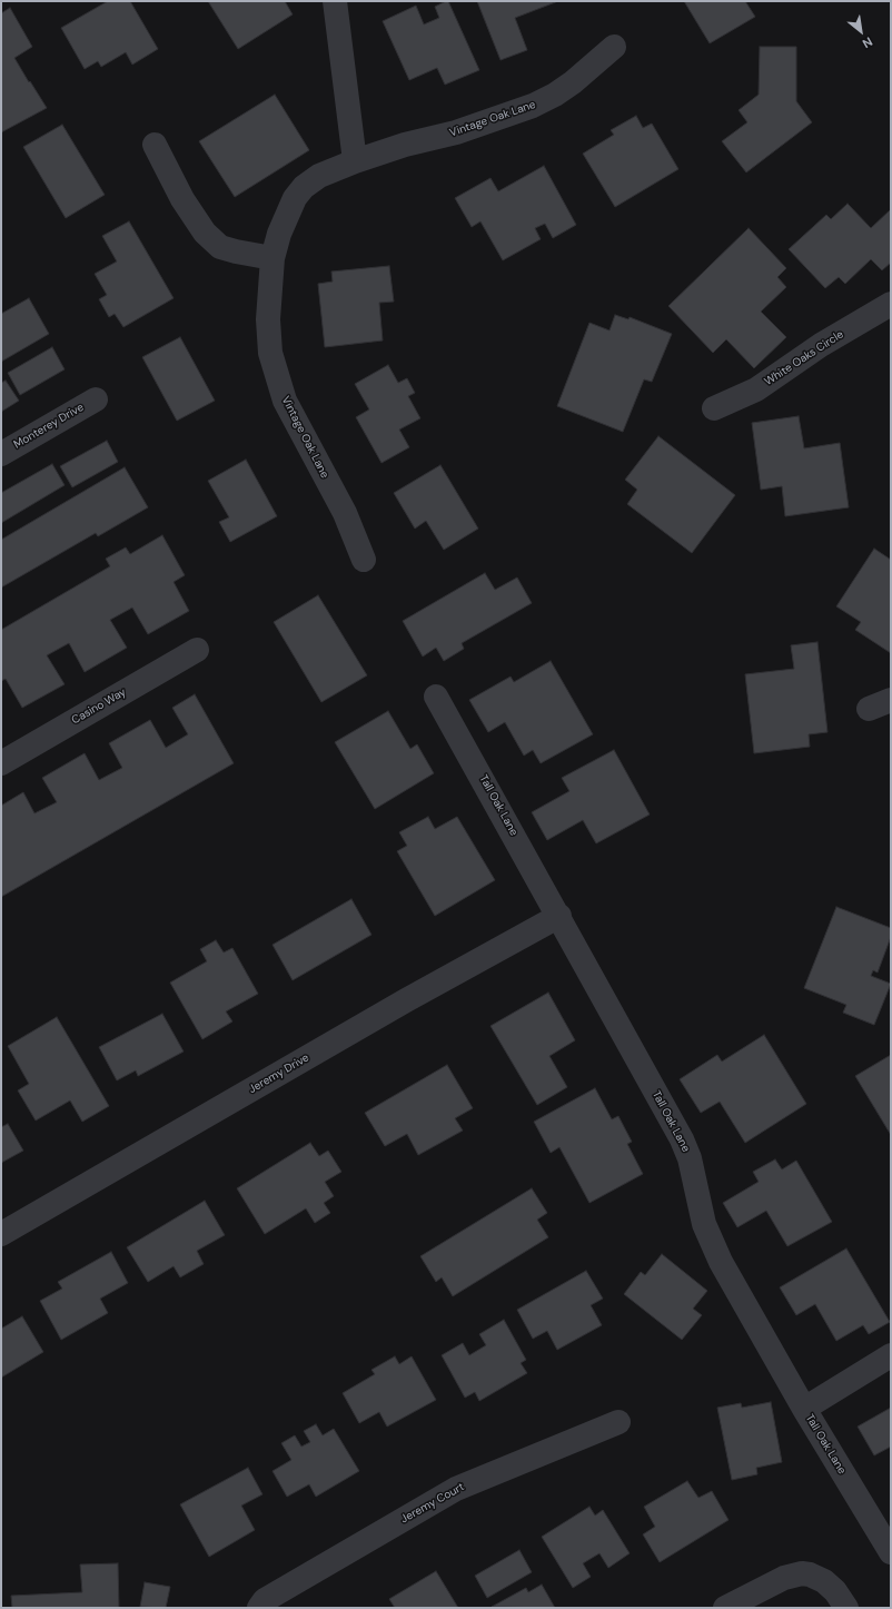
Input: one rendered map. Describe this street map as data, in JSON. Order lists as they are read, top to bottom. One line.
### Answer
{"streets":{"street":["Vintage Oak Lane","White Oaks Circle","Monterey Drive","Casino Way","Tall Oak Lane","Jeremy Drive","Jeremy Court"]},"crossings":[["Tall Oak Lane","Jeremy Drive"]],"north":"bottom right"}
